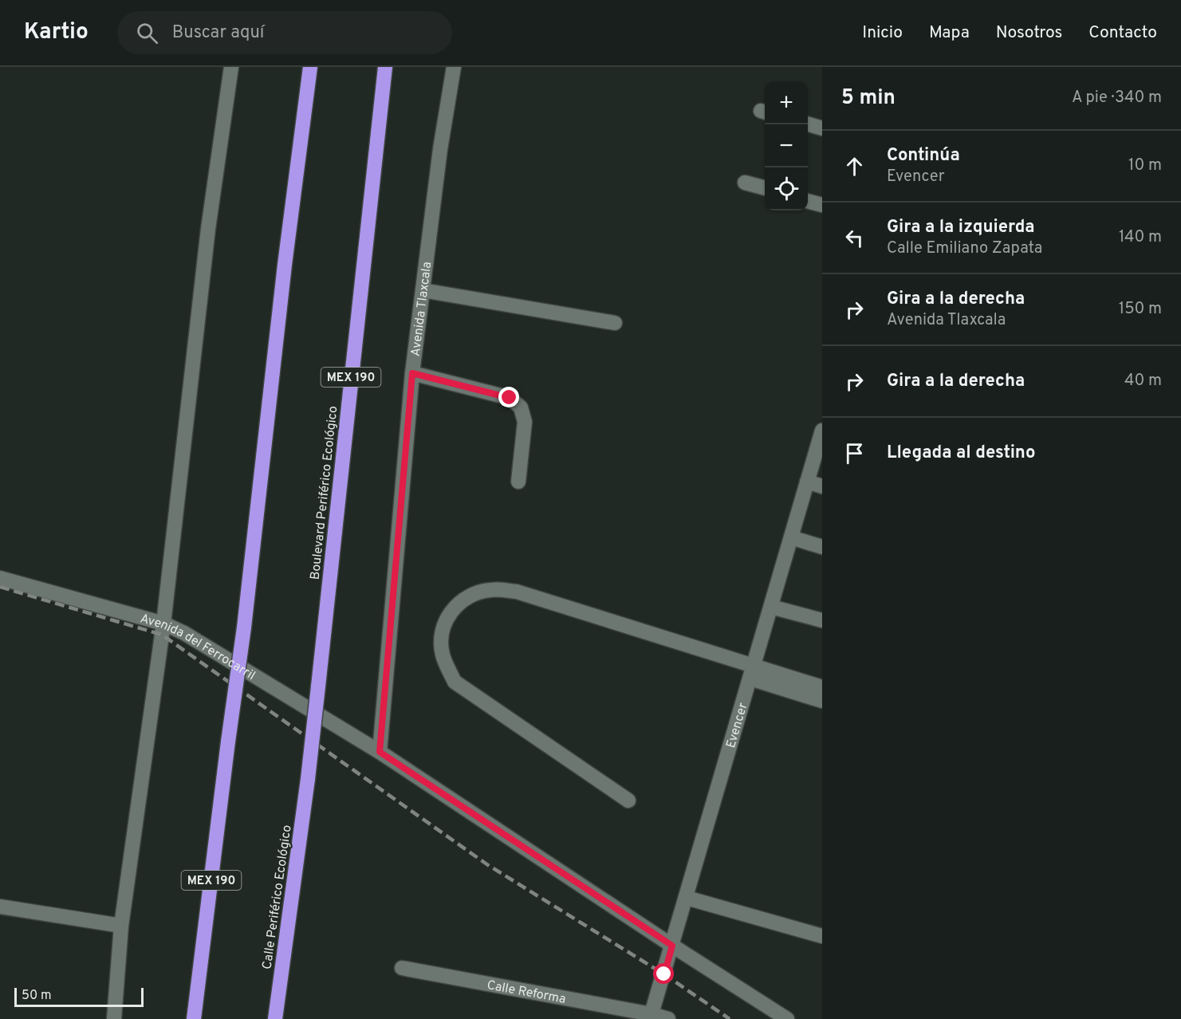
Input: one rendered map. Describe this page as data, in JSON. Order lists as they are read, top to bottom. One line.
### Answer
{"streets":{"highway":["MEX 190","Boulevard Periférico Ecológico","Calle Periférico Ecológico"],"street":["Avenida Tlaxcala","Avenida del Ferrocarril","Evencer","Calle Reforma"]},"crossings":[["Avenida Tlaxcala","Avenida del Ferrocarril"],["Boulevard Periférico Ecológico","Calle Periférico Ecológico"],["Avenida del Ferrocarril","Evencer"],["Evencer","Calle Reforma"]],"scale_bar":"50 m","page":{"header":"Kartio","search":"Buscar aquí","nav":["Inicio","Mapa","Nosotros","Contacto"],"heading":["5 min","A pie · 340 m"],"map_buttons":["+","−"],"list":[["Continúa","Evencer","10 m"],["Gira a la izquierda","Calle Emiliano Zapata","140 m"],["Gira a la derecha","Avenida Tlaxcala","150 m"],["Gira a la derecha","40 m"],"Llegada al destino"],"scale":"50 m"}}
